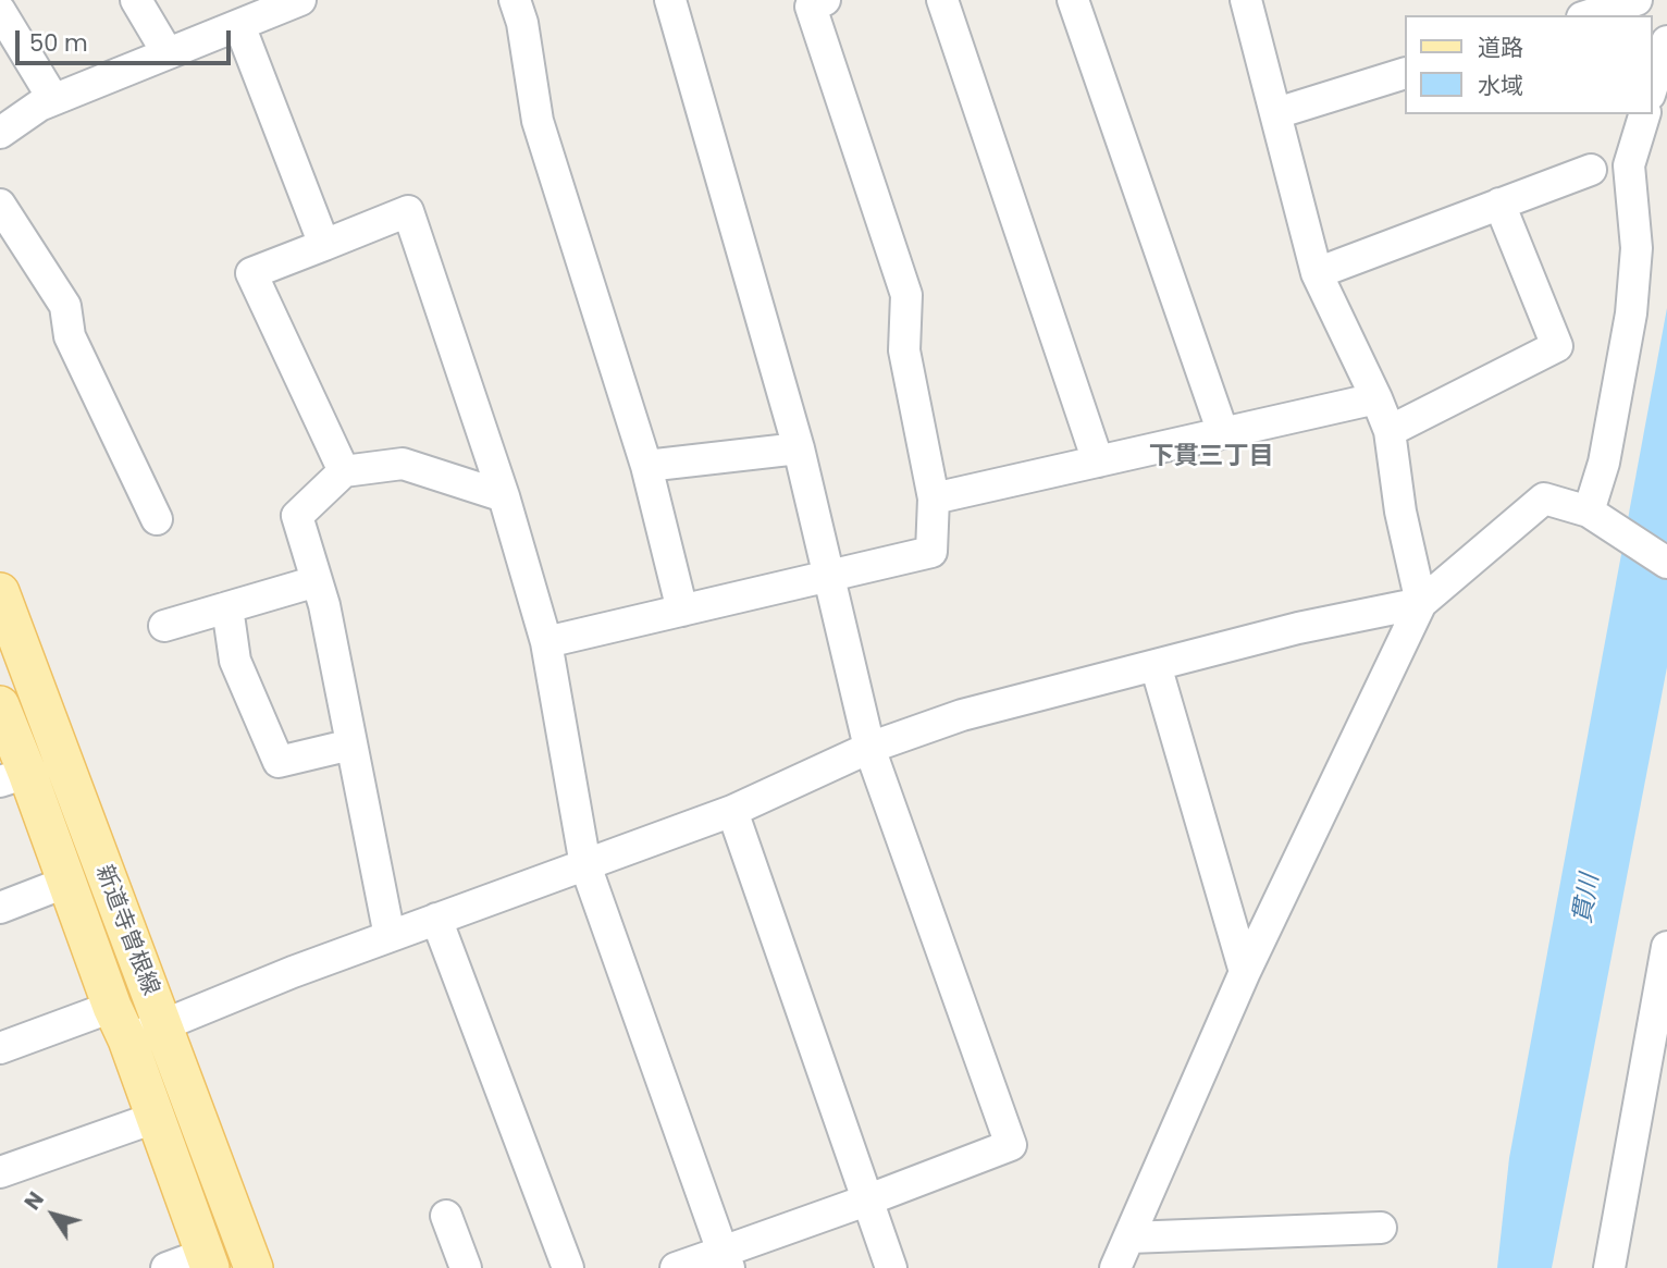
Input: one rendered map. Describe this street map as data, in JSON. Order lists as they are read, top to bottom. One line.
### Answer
{"streets":{"main road":["新道寺曽根線"]},"districts":["下貫三丁目"],"water":["貫川"],"legend":["道路","水域"],"scale_bar":"50 m","north":"top left"}
